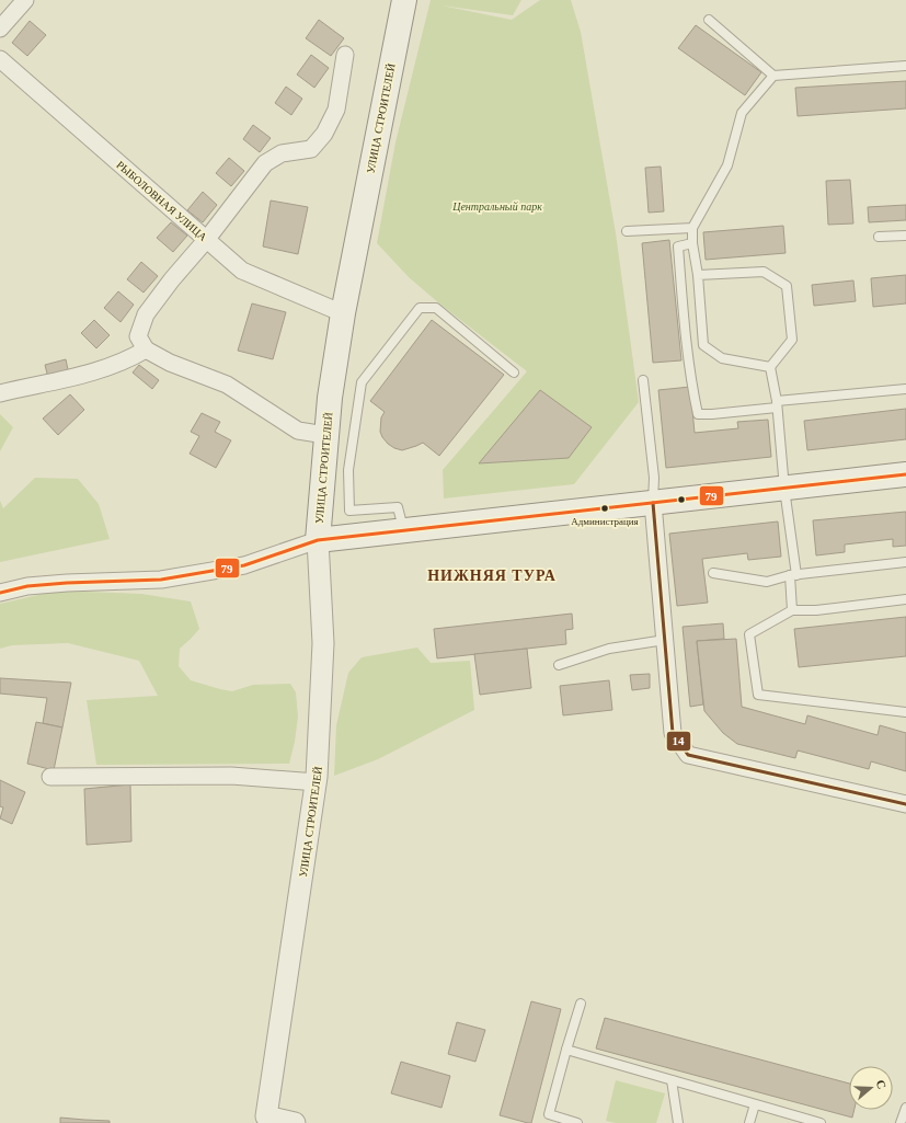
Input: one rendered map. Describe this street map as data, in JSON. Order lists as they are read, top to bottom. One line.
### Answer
{"streets":{"main road":["УЛИЦА СТРОИТЕЛЕЙ"],"street":["РЫБОЛОВНАЯ УЛИЦА"]},"crossings":[["УЛИЦА СТРОИТЕЛЕЙ","РЫБОЛОВНАЯ УЛИЦА"]],"districts":["НИЖНЯЯ ТУРА"],"parks":["Центральный парк"],"places":["Администрация"],"lines":["transit line 79","transit line 14"],"north":"right"}
